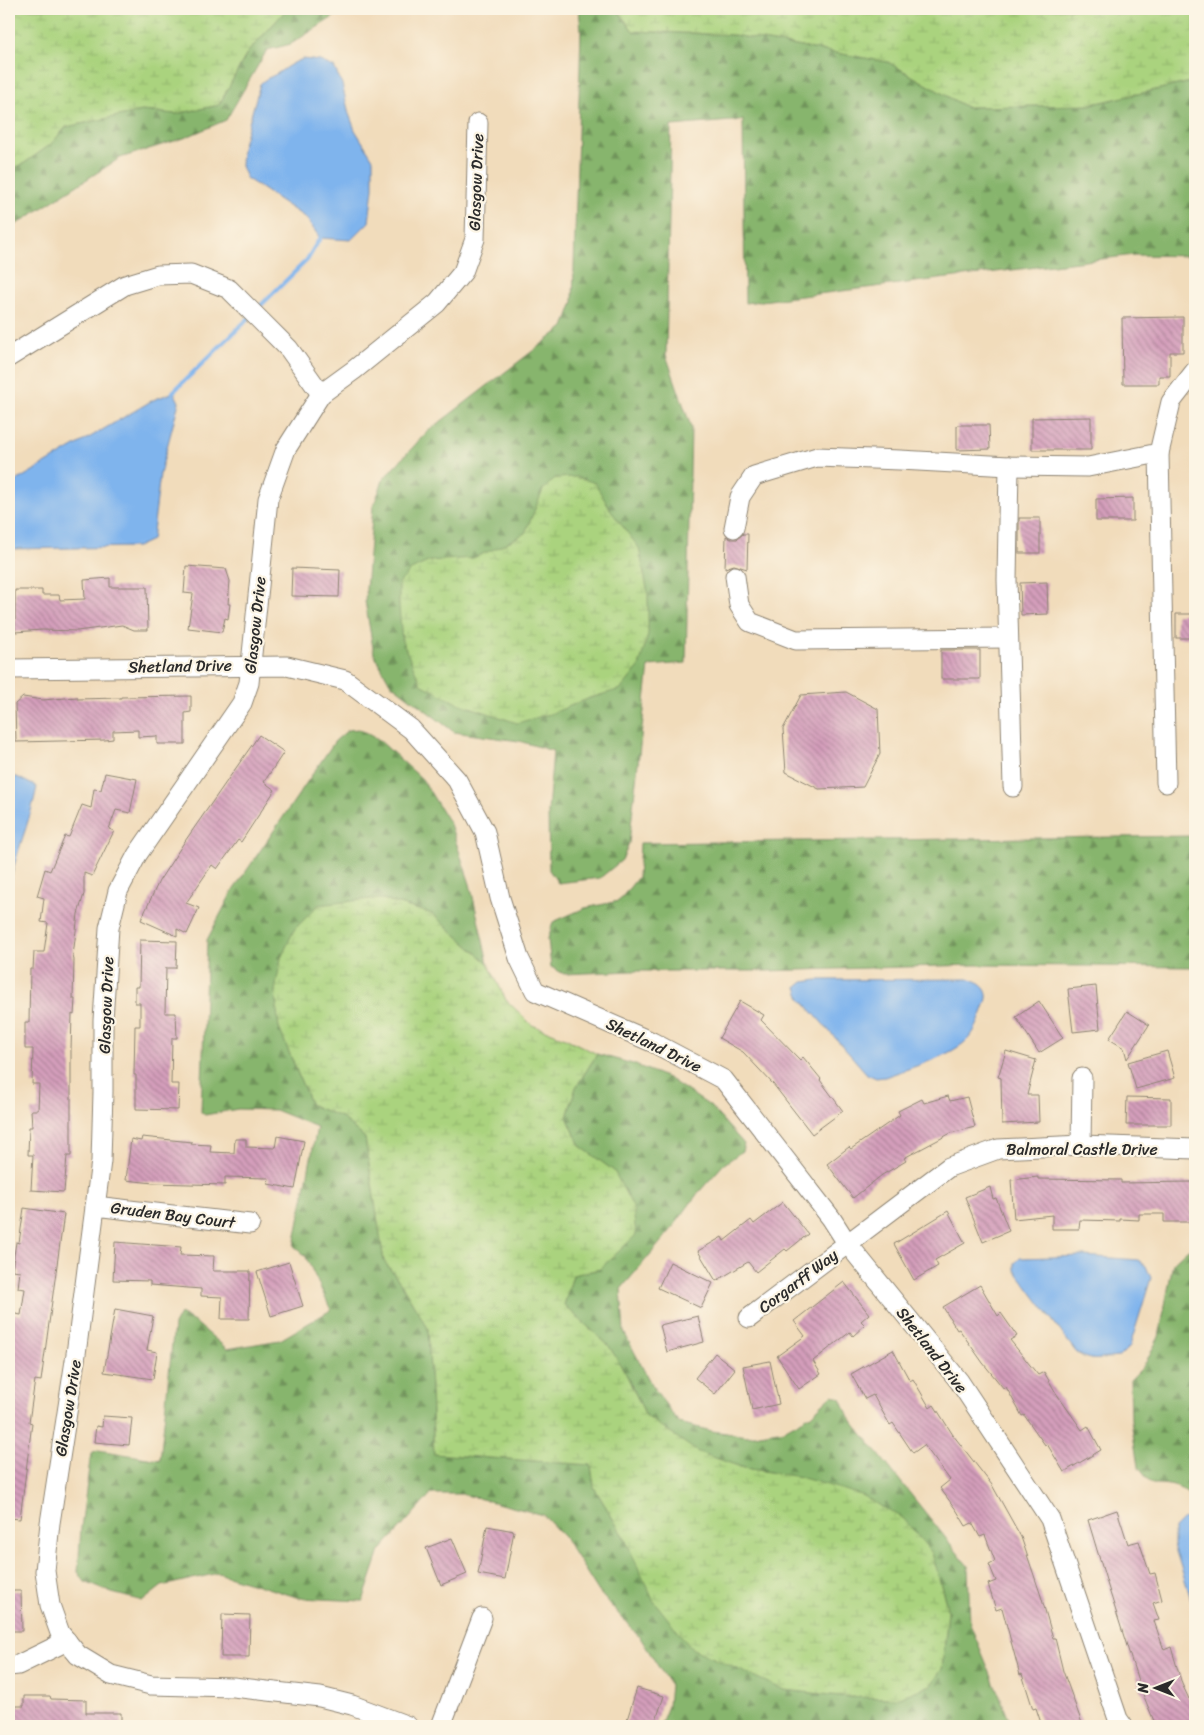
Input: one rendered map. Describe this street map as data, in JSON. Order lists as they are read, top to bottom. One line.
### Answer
{"streets":{"street":["Glasgow Drive","Shetland Drive","Balmoral Castle Drive","Gruden Bay Court","Corgarff Way"]},"crossings":[["Glasgow Drive","Shetland Drive"],["Glasgow Drive","Gruden Bay Court"],["Shetland Drive","Balmoral Castle Drive"],["Shetland Drive","Corgarff Way"],["Balmoral Castle Drive","Corgarff Way"]],"north":"left"}
